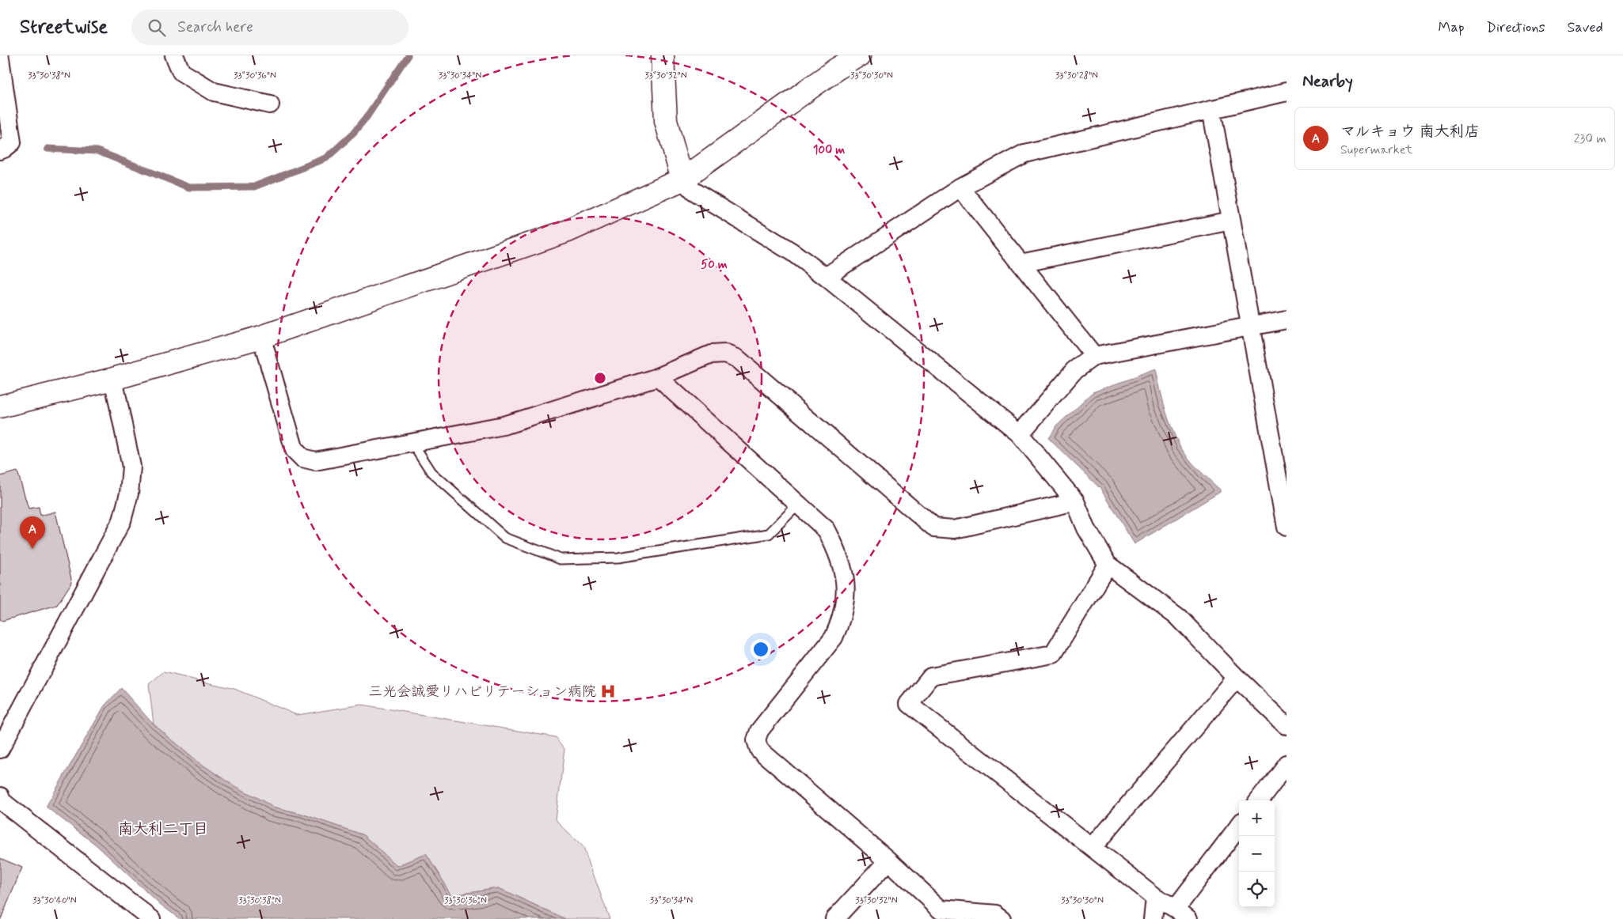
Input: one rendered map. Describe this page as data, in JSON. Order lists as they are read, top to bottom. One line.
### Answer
{"districts":["南大利二丁目"],"places":{"hospital":["三光会誠愛リハビリテーション病院"]},"page":{"header":"Streetwise","search":"Search here","nav":["Map","Directions","Saved"],"heading":"Nearby","list":[{"mark":"A","name":"マルキョウ 南大利店","note":"Supermarket","value":"230 m"}],"pins":"A","map_buttons":["+","−"]},"coordinates":["33°30'38\"N","33°30'36\"N","33°30'34\"N","33°30'32\"N","33°30'30\"N","33°30'28\"N","33°30'40\"N"],"rings":["100 m","50 m"]}
